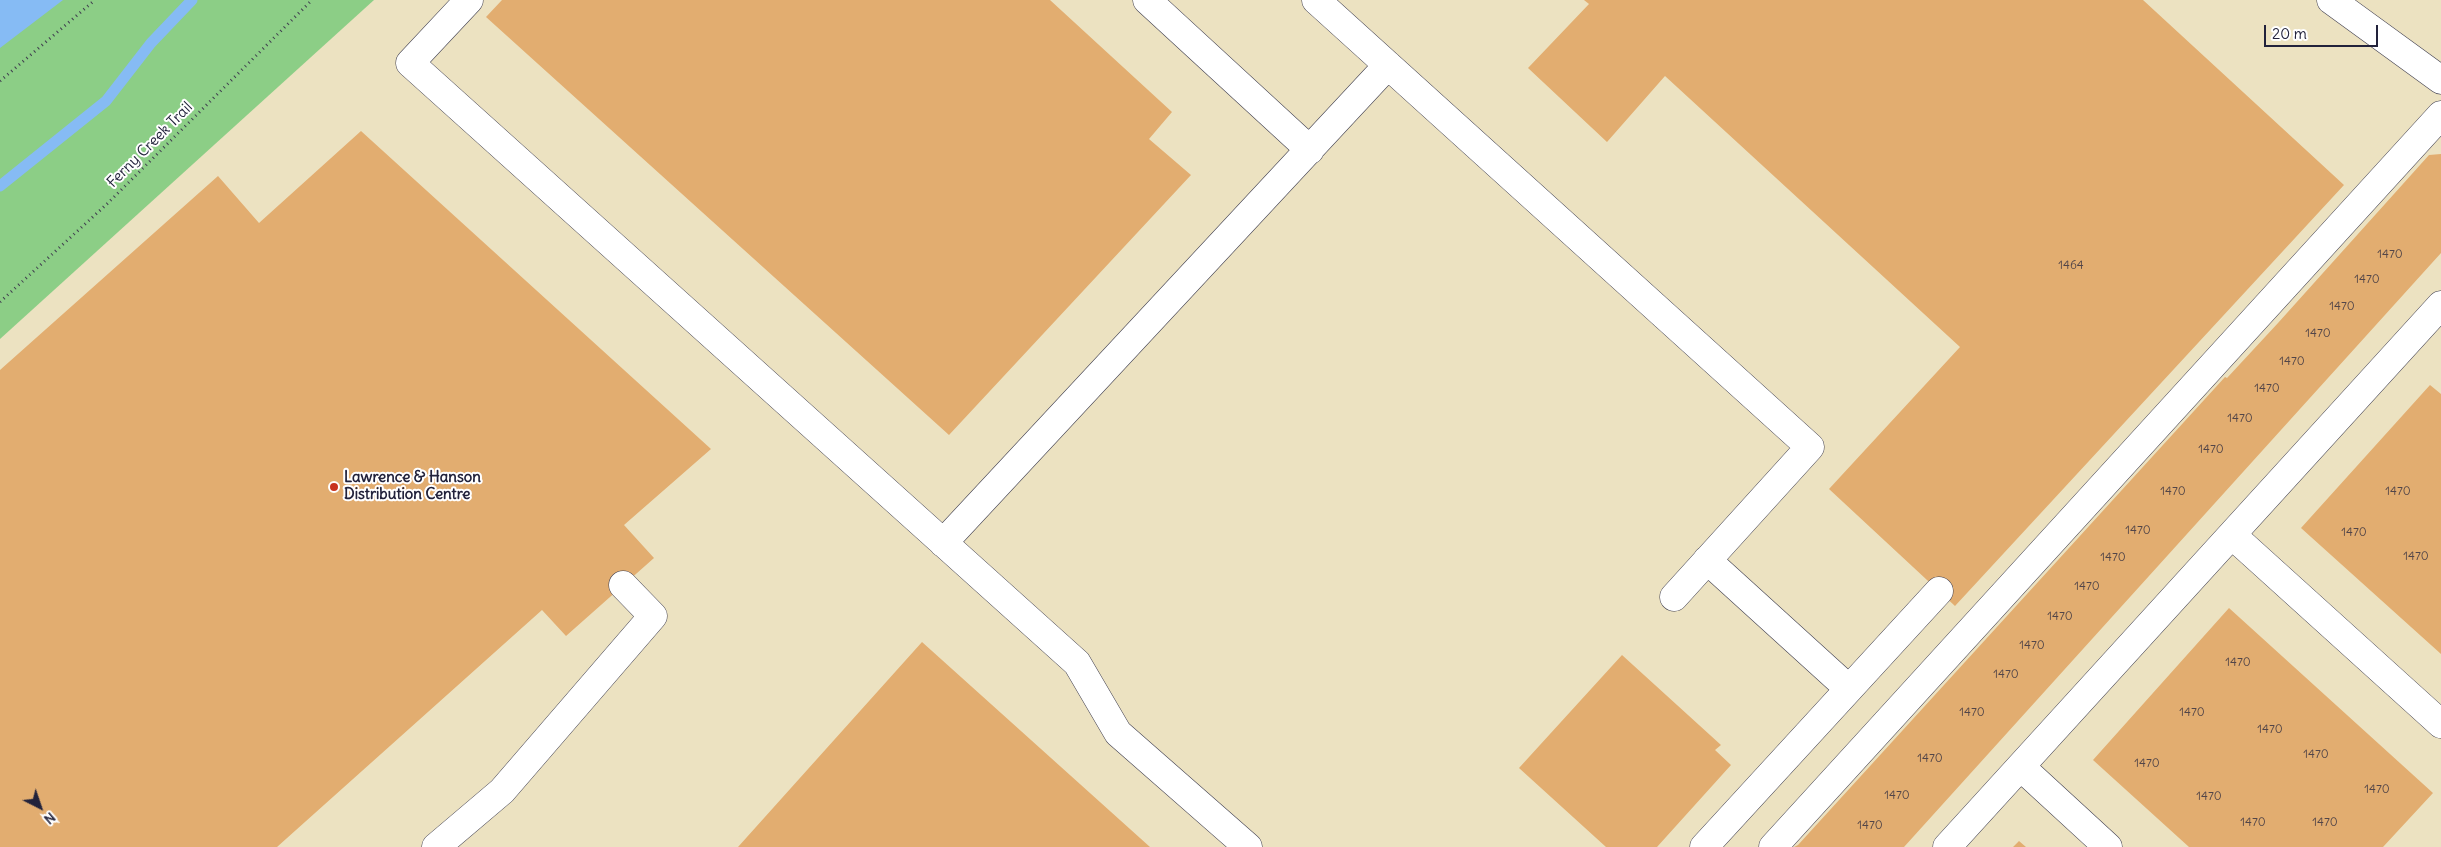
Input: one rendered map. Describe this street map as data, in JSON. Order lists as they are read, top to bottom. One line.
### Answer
{"streets":{"path":["Ferny Creek Trail"]},"places":["Lawrence & Hanson Distribution Centre"],"house_numbers":["1470","1464","1470","1470","1470","1470","1470","1470","1470","1470","1470","1470","1470","1470","1470","1470","1470","1470","1470","1470","1470","1470","1470","1470","1470","1470","1470","1470","1470","1470","1470","1470"],"scale_bar":"20 m","north":"bottom right"}
